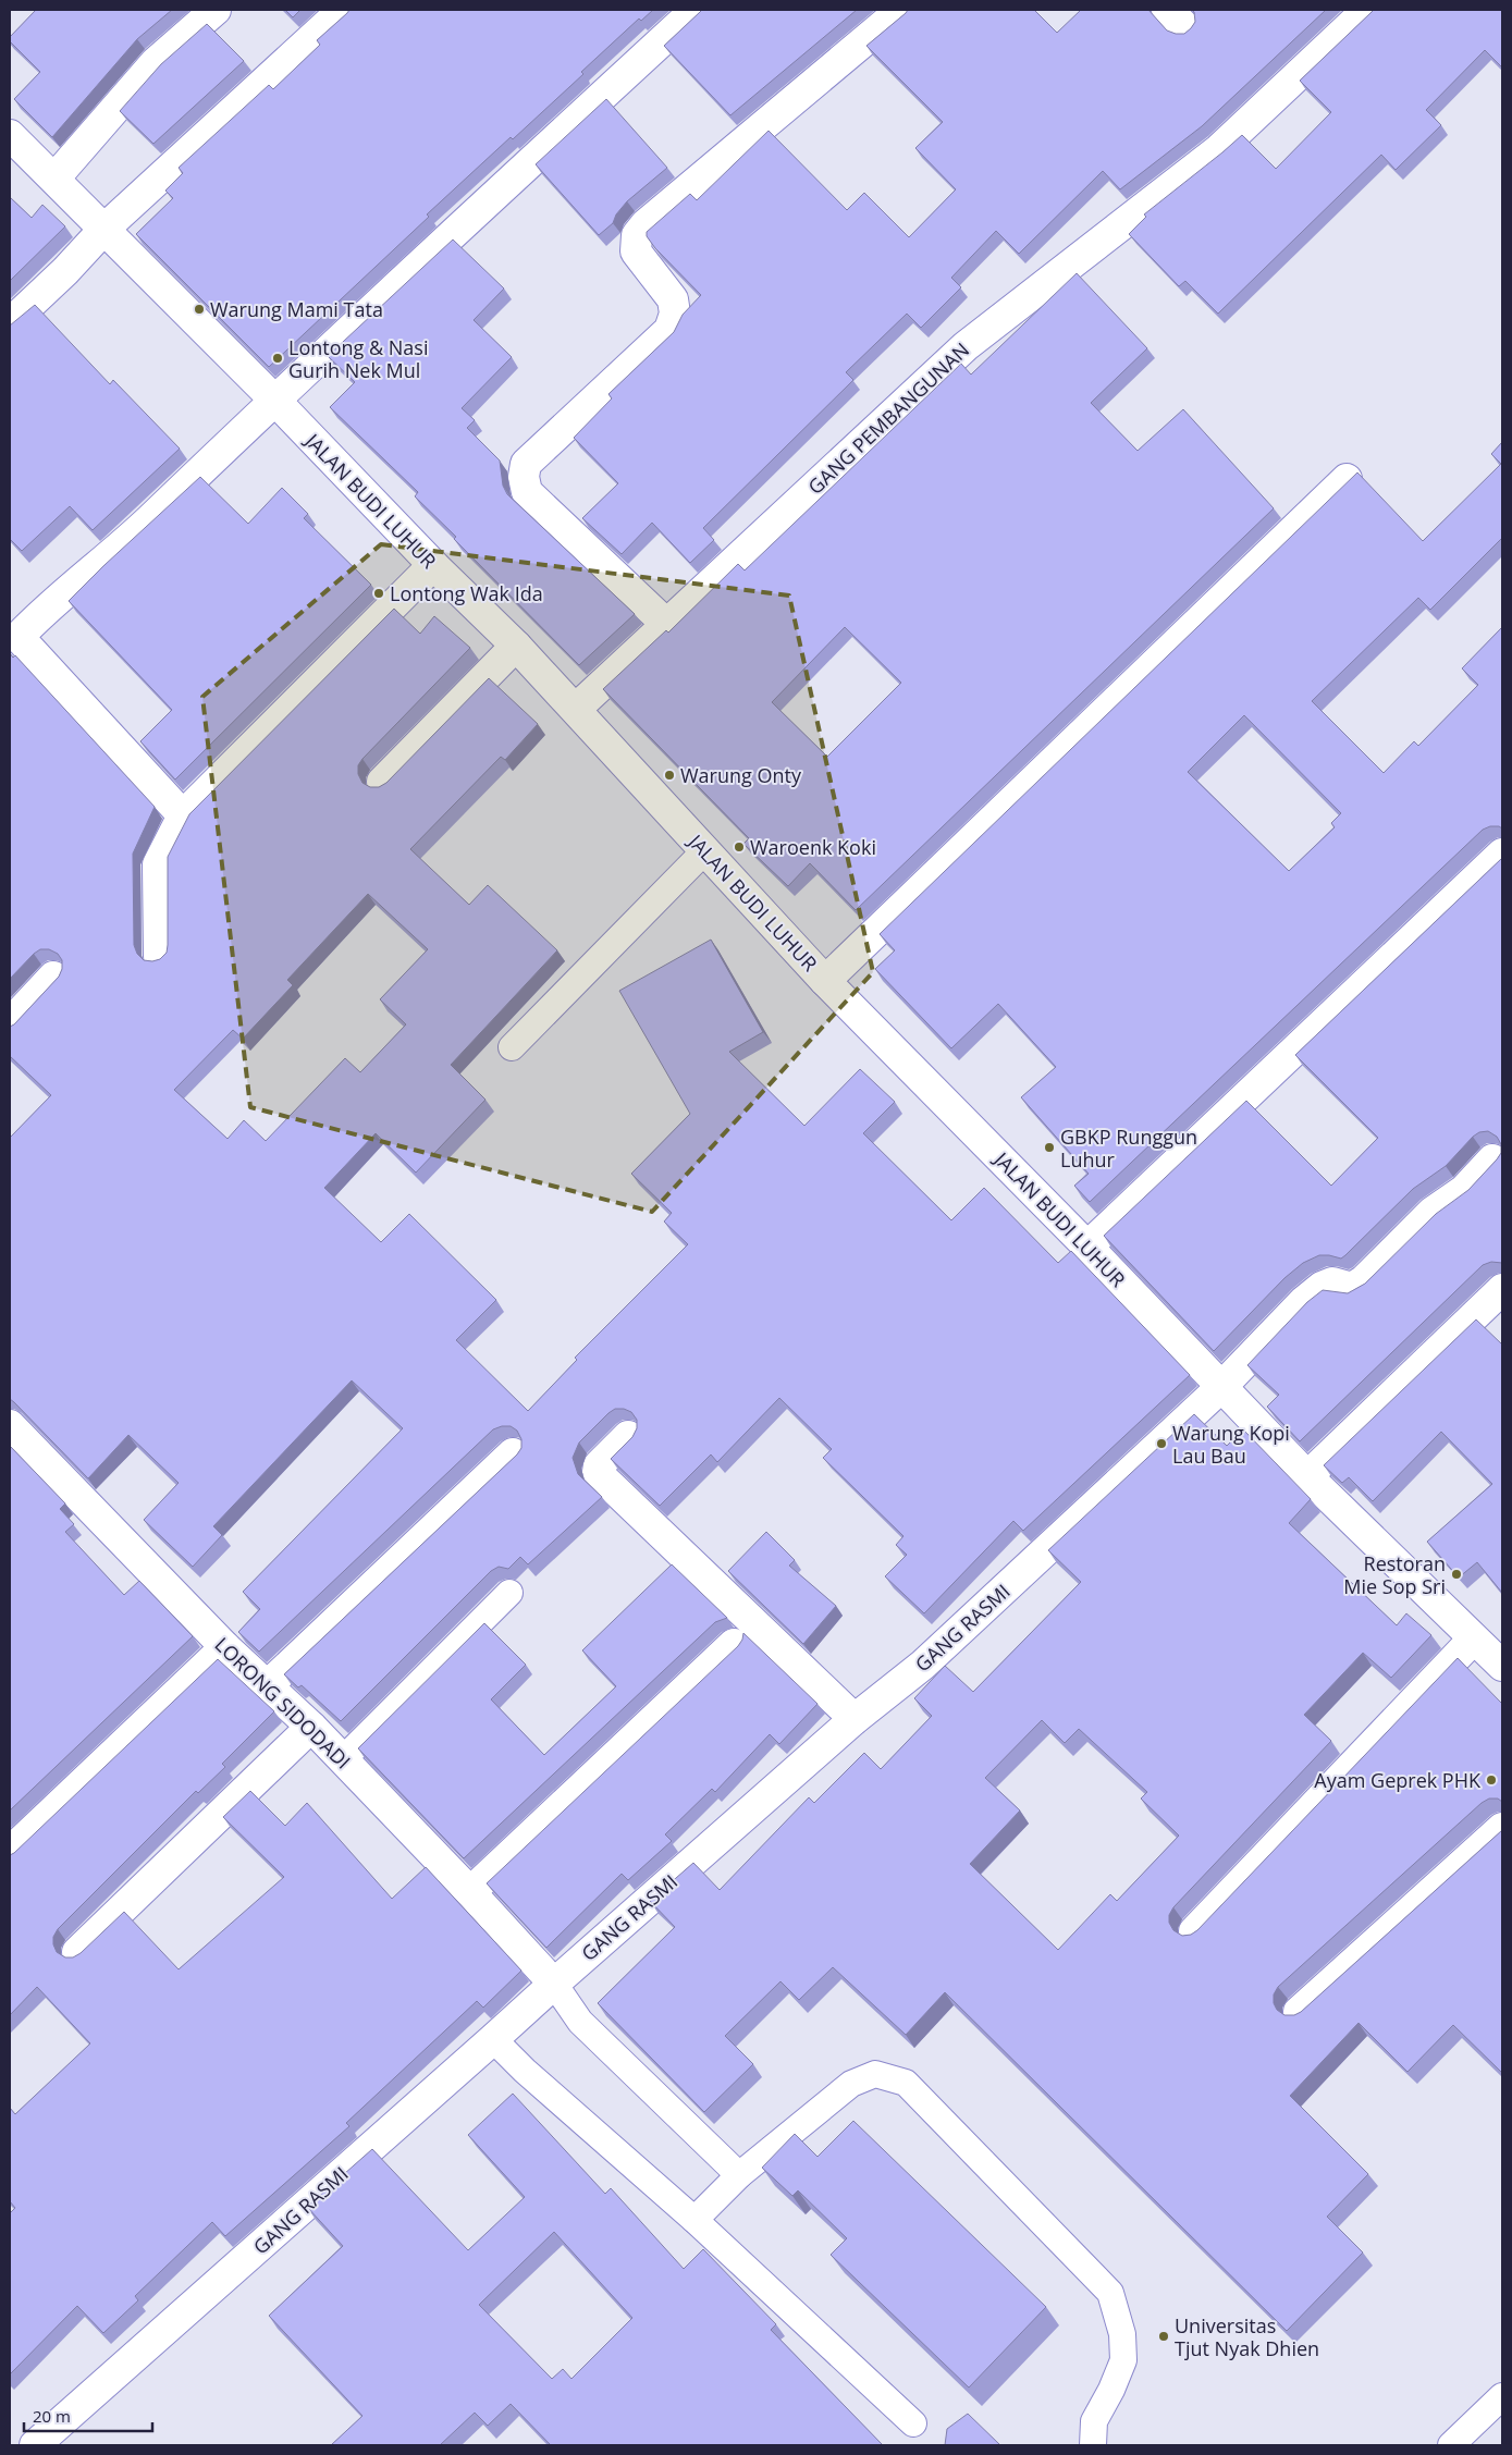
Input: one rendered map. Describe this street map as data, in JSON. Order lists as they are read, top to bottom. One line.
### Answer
{"streets":{"street":["GANG PEMBANGUNAN","JALAN BUDI LUHUR","GANG RASMI","LORONG SIDODADI"]},"crossings":[["GANG PEMBANGUNAN","JALAN BUDI LUHUR"],["JALAN BUDI LUHUR","GANG RASMI"],["GANG RASMI","LORONG SIDODADI"]],"places":["Warung Mami Tata","Lontong & Nasi Gurih Nek Mul","Lontong Wak Ida","Warung Onty","Waroenk Koki","GBKP Runggun Luhur","Warung Kopi Lau Bau","Restoran Mie Sop Sri","Ayam Geprek PHK","Universitas Tjut Nyak Dhien"],"scale_bar":"20 m"}
